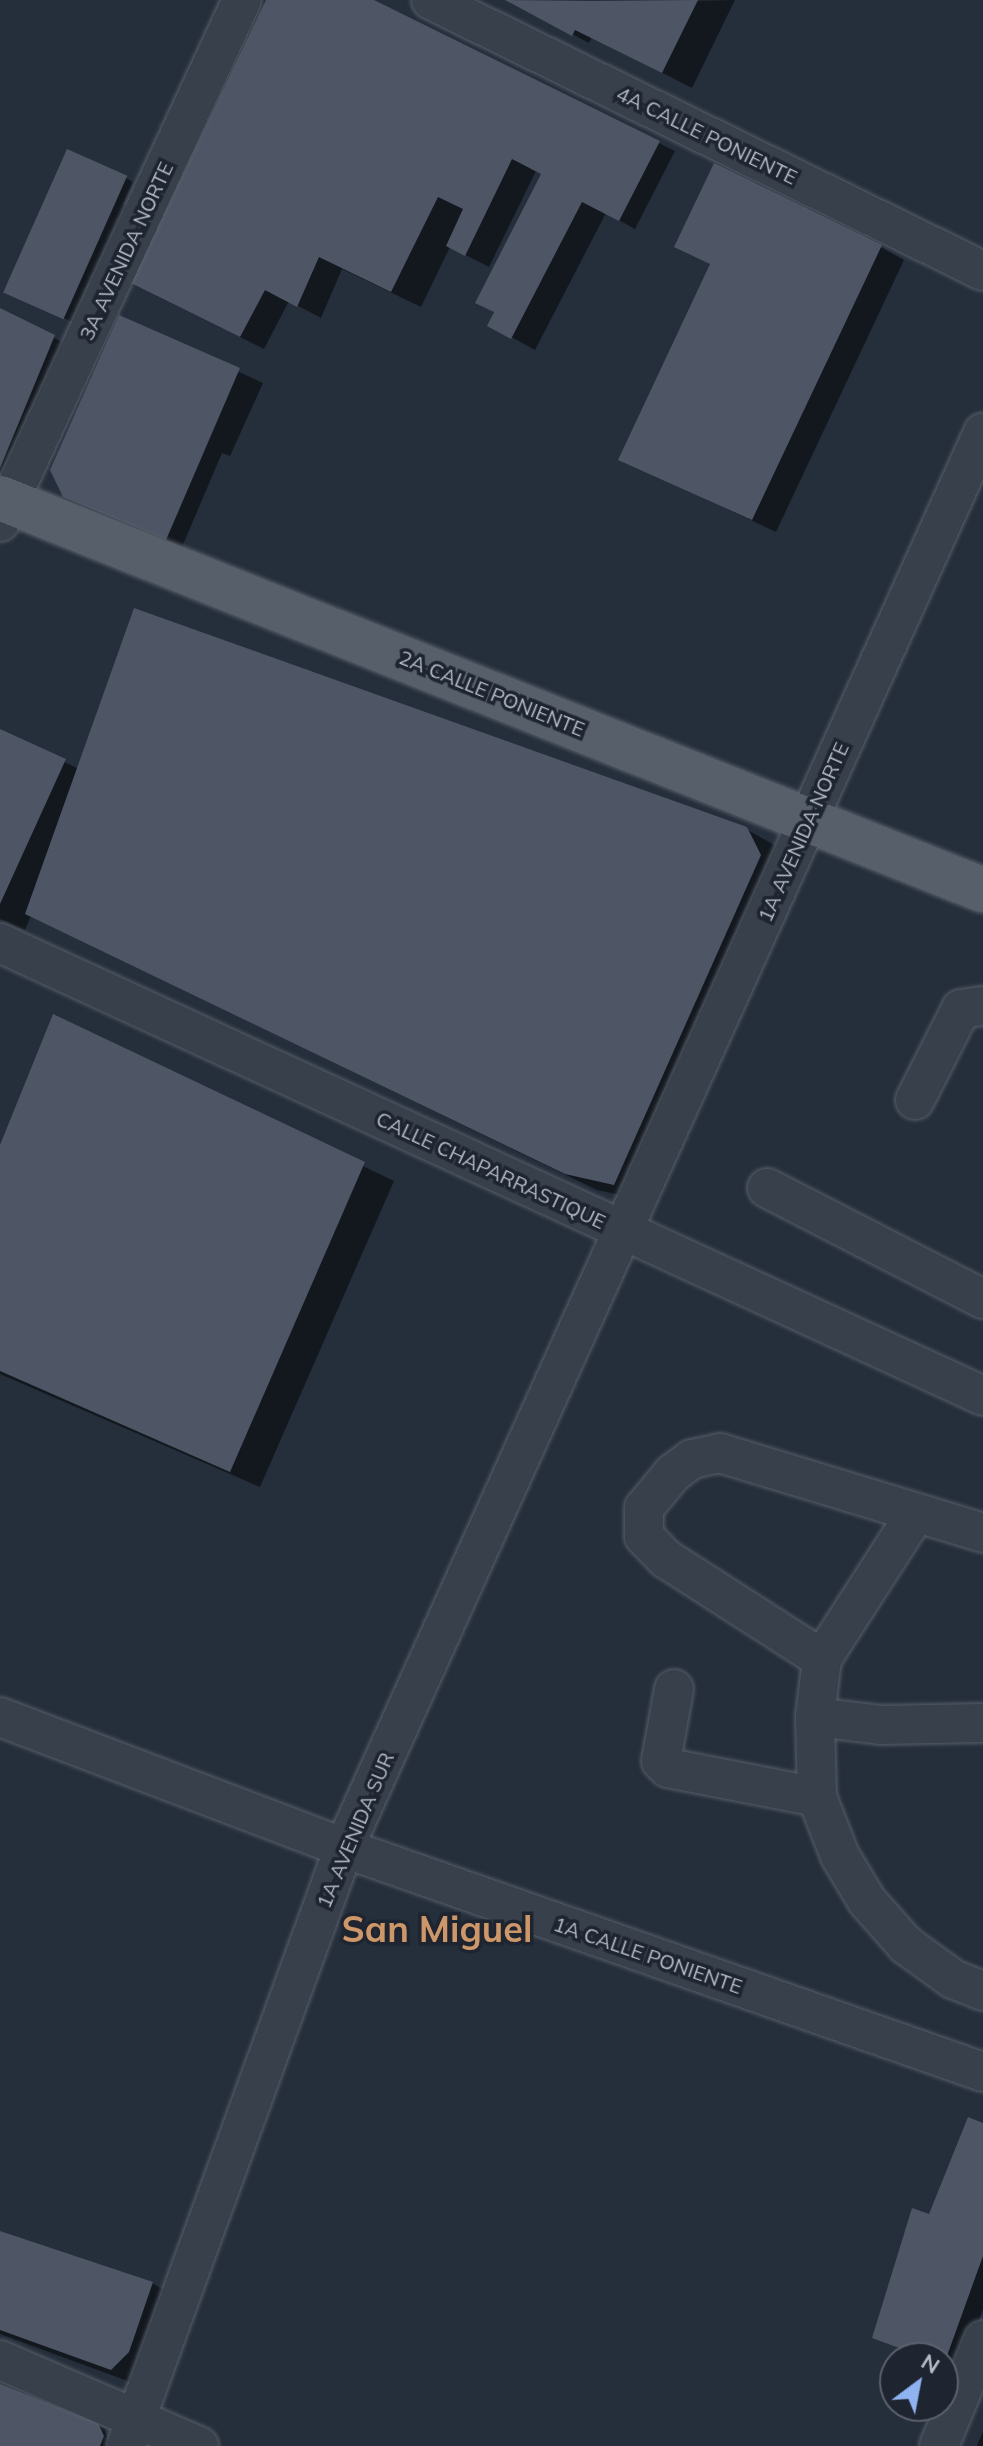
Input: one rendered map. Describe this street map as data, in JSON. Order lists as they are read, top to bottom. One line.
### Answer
{"streets":{"main road":["2A CALLE PONIENTE"],"street":["4A CALLE PONIENTE","3A AVENIDA NORTE","1A AVENIDA NORTE","CALLE CHAPARRASTIQUE","1A AVENIDA SUR","1A CALLE PONIENTE"]},"crossings":[["3A AVENIDA NORTE","2A CALLE PONIENTE"],["2A CALLE PONIENTE","1A AVENIDA NORTE"],["1A AVENIDA NORTE","CALLE CHAPARRASTIQUE"],["1A AVENIDA NORTE","1A AVENIDA SUR"],["CALLE CHAPARRASTIQUE","1A AVENIDA SUR"],["1A AVENIDA SUR","1A CALLE PONIENTE"]],"districts":["San Miguel"],"north":"top right"}
